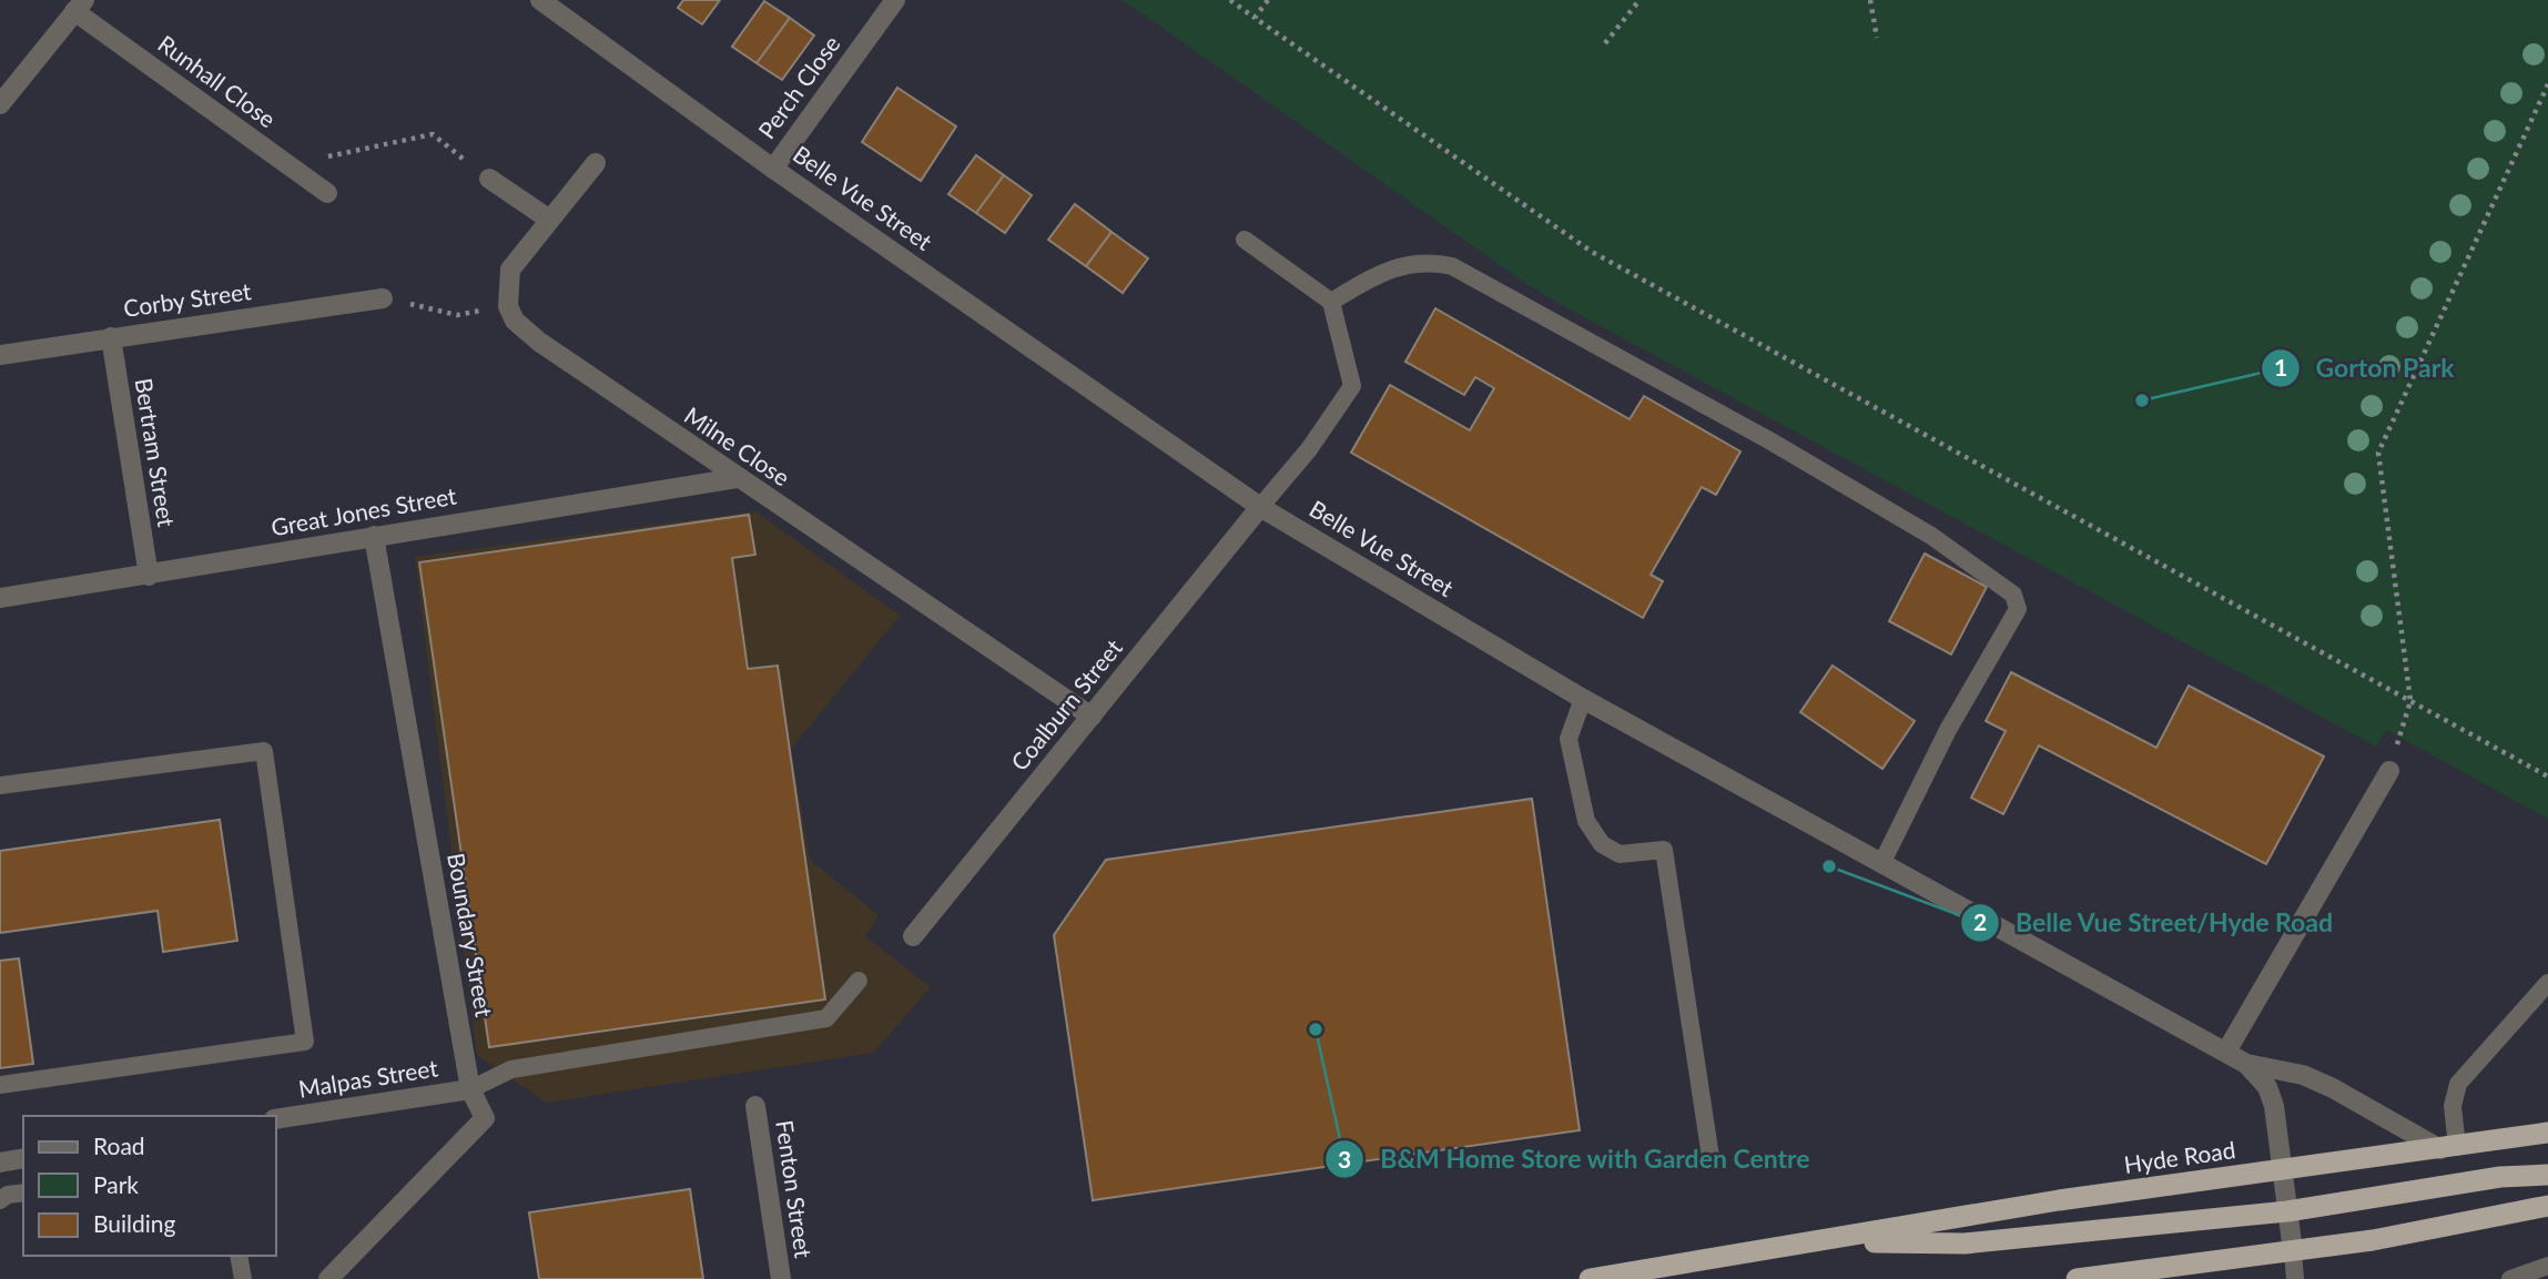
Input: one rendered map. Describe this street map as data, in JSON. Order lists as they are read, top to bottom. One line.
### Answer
{"streets":{"highway":["Hyde Road"],"street":["Runhall Close","Perch Close","Belle Vue Street","Corby Street","Milne Close","Bertram Street","Great Jones Street","Coalburn Street","Boundary Street","Malpas Street","Fenton Street"]},"crossings":[["Perch Close","Belle Vue Street"],["Belle Vue Street","Coalburn Street"],["Belle Vue Street","Hyde Road"],["Corby Street","Bertram Street"],["Milne Close","Great Jones Street"],["Milne Close","Coalburn Street"],["Bertram Street","Great Jones Street"],["Great Jones Street","Boundary Street"],["Boundary Street","Malpas Street"]],"places":["Gorton Park","Belle Vue Street/Hyde Road","B&M Home Store with Garden Centre"],"legend":["Road","Park","Building"]}
